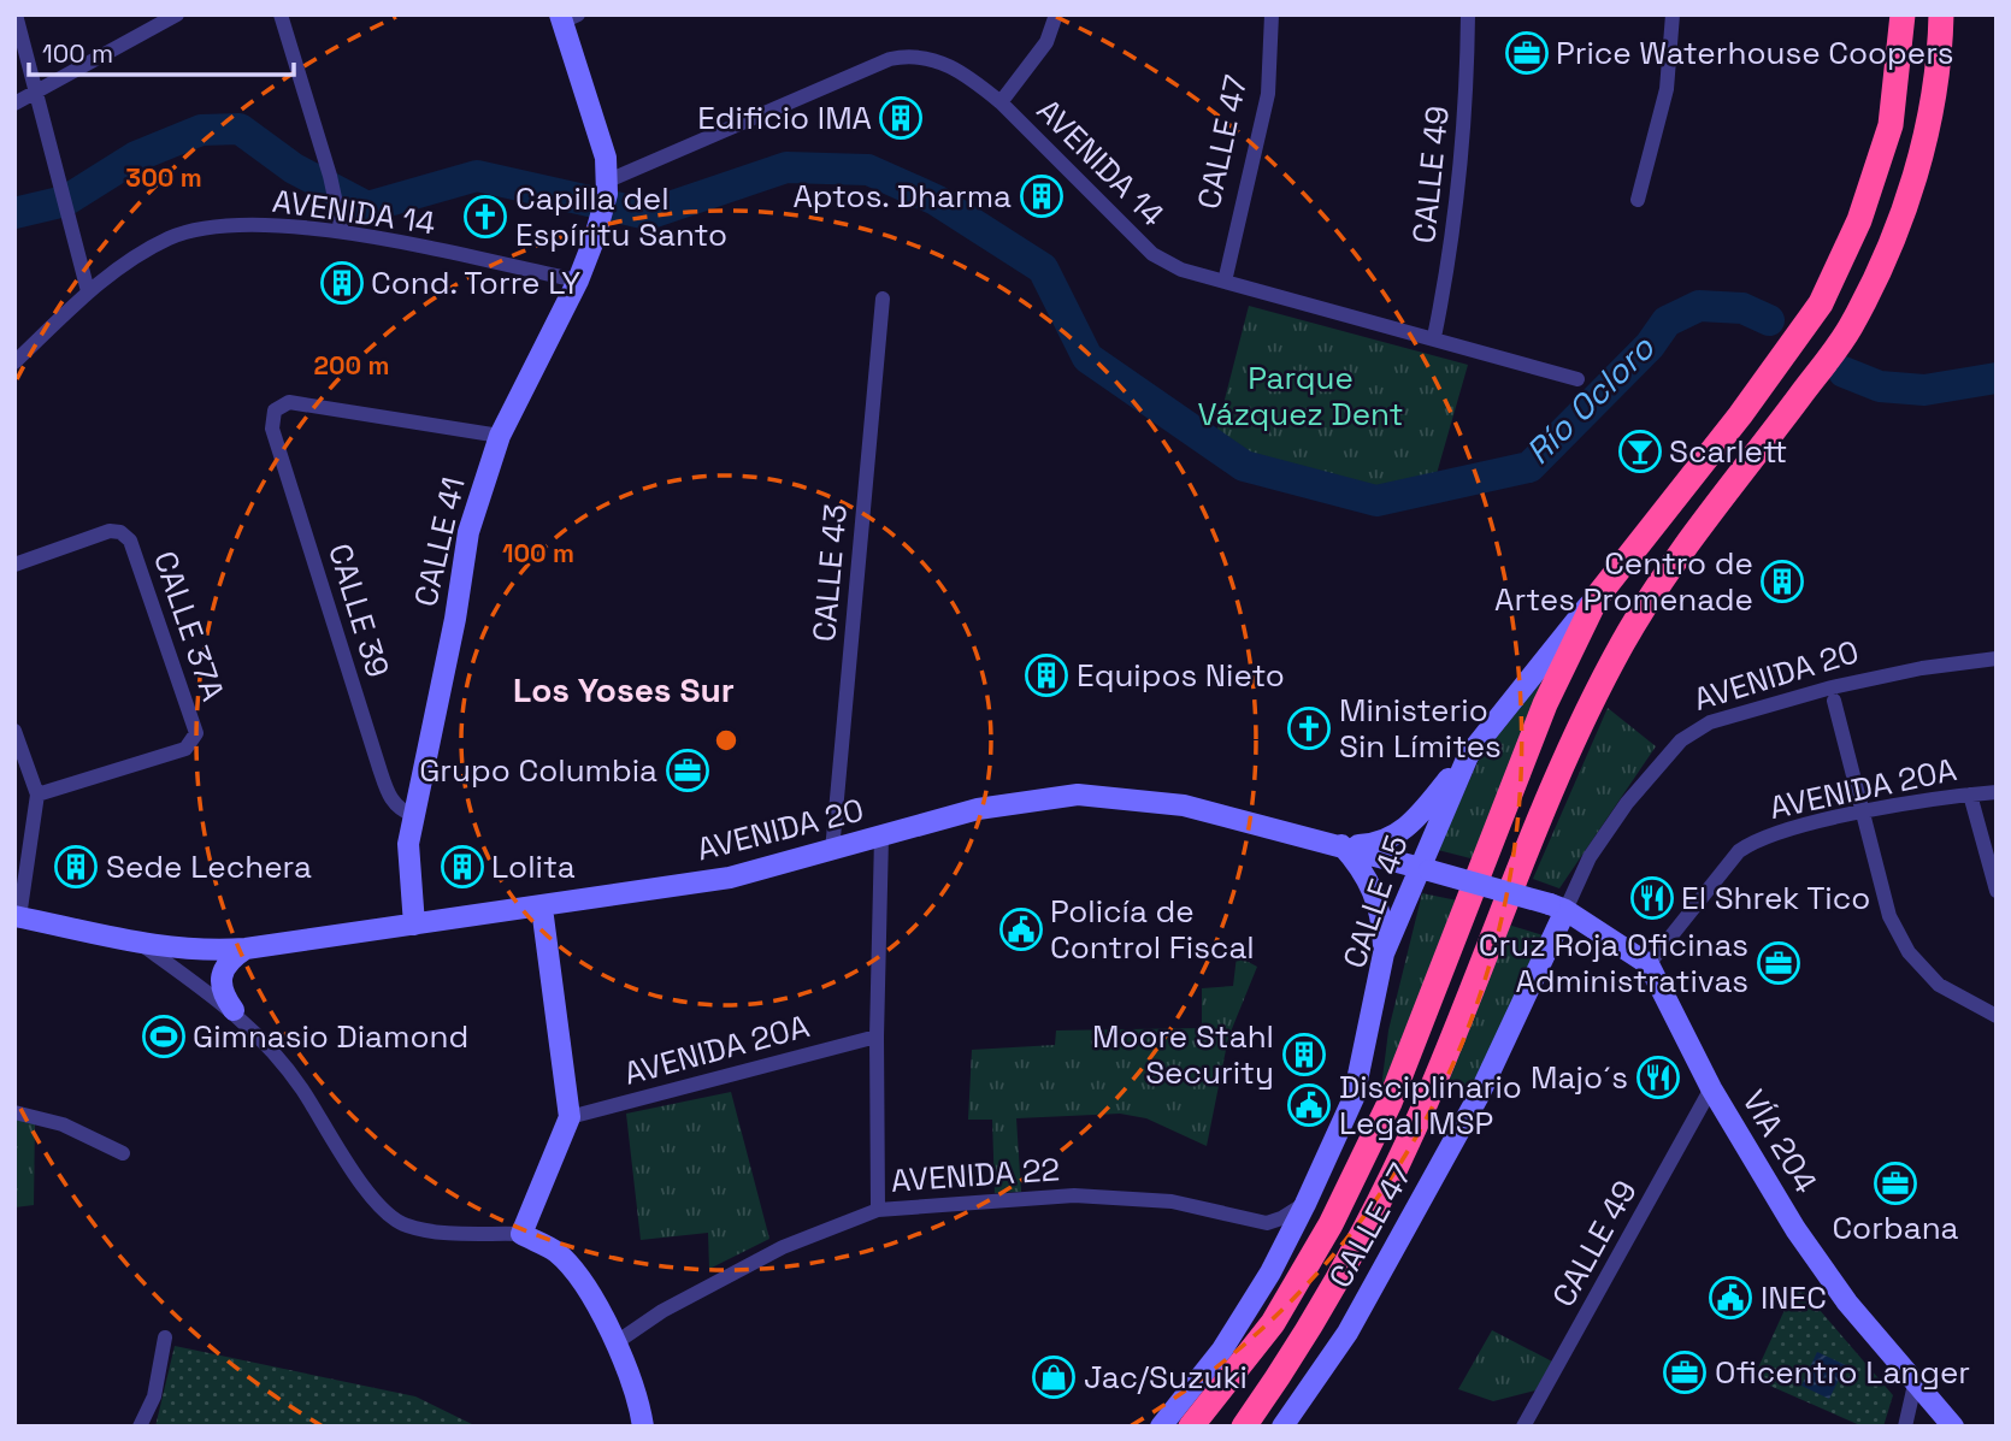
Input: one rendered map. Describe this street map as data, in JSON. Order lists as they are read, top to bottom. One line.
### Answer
{"streets":{"main road":["CALLE 47","CALLE 41","AVENIDA 20","CALLE 45","VÍA 204"],"street":["AVENIDA 14","CALLE 49","CALLE 43","CALLE 39","CALLE 37A","AVENIDA 20A","AVENIDA 22"]},"crossings":[["CALLE 47","AVENIDA 14"],["CALLE 47","AVENIDA 20"],["CALLE 47","VÍA 204"],["AVENIDA 14","CALLE 49"],["AVENIDA 14","CALLE 41"],["CALLE 49","VÍA 204"],["CALLE 41","CALLE 39"],["CALLE 41","AVENIDA 20"],["CALLE 43","AVENIDA 20"],["AVENIDA 20","CALLE 45"],["AVENIDA 20","VÍA 204"],["AVENIDA 20A","VÍA 204"]],"districts":["Los Yoses Sur"],"water":["Río Ocloro"],"parks":["Parque Vázquez Dent"],"places":{"office":["Price Waterhouse Coopers","Grupo Columbia","Cruz Roja Oficinas Administrativas","Corbana","Oficentro Langer"],"building":["Edificio IMA","Aptos. Dharma","Cond. Torre LY","Centro de Artes Promenade","Equipos Nieto","Sede Lechera","Lolita","Moore Stahl Security"],"church":["Capilla del Espíritu Santo","Ministerio Sin Límites"],"bar":["Scarlett"],"restaurant":["El Shrek Tico","Majo´s"],"public building":["Policía de Control Fiscal","Disciplinario Legal MSP","INEC"],"sports":["Gimnasio Diamond"],"shop":["Jac/Suzuki"]},"scale_bar":"100 m","rings":["300 m","200 m","100 m"]}
